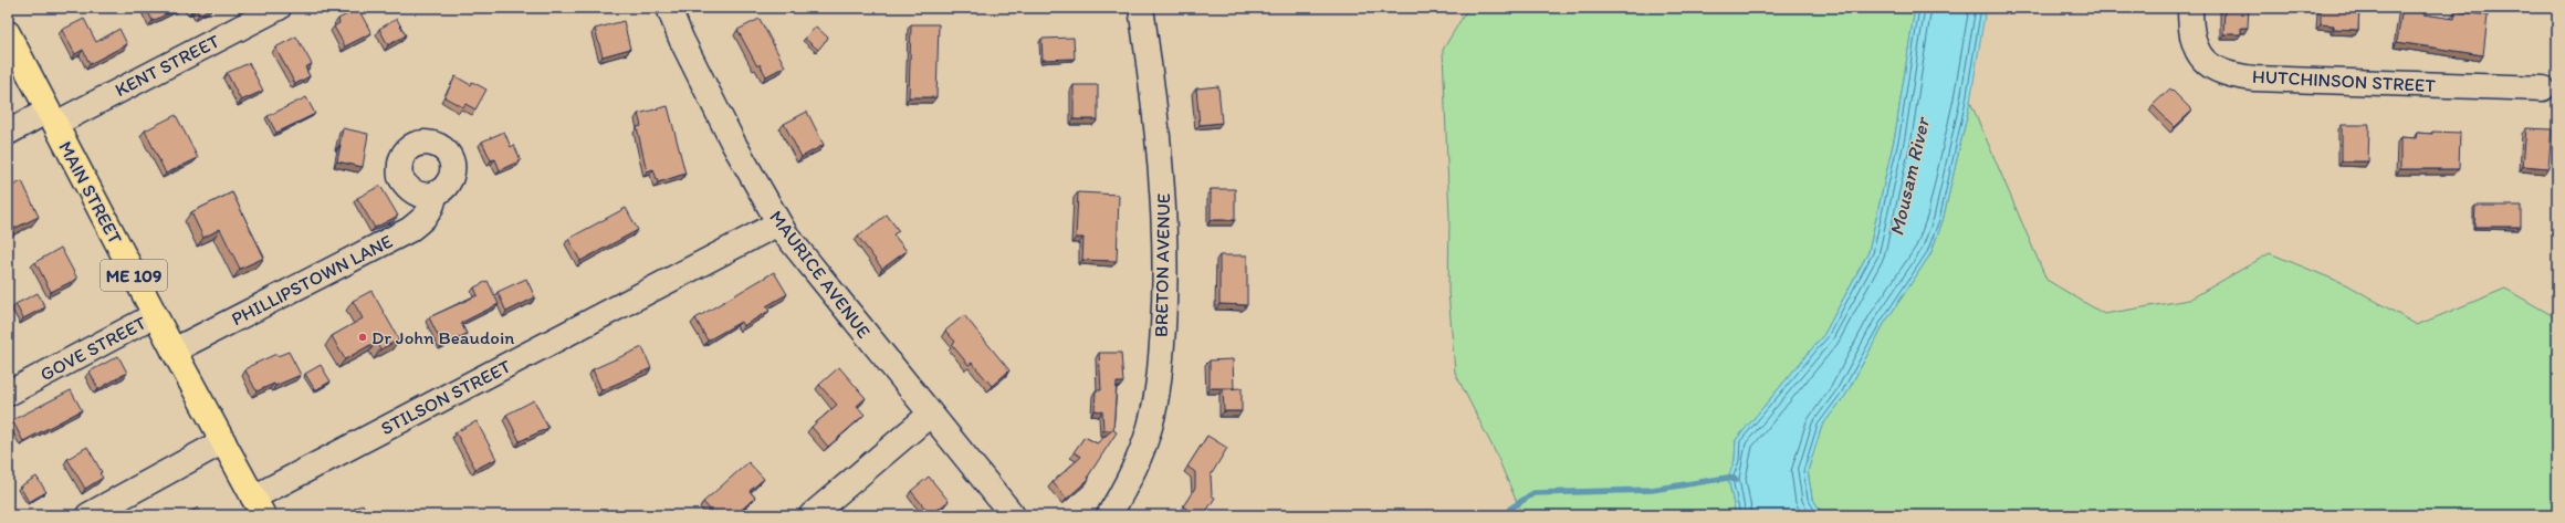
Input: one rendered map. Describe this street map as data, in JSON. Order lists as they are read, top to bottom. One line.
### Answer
{"streets":{"highway":["MAIN STREET","ME 109"],"street":["KENT STREET","HUTCHINSON STREET","BRETON AVENUE","MAURICE AVENUE","PHILLIPSTOWN LANE","GOVE STREET","STILSON STREET"]},"crossings":[["KENT STREET","MAIN STREET"],["MAIN STREET","PHILLIPSTOWN LANE"],["MAIN STREET","GOVE STREET"],["MAIN STREET","STILSON STREET"],["MAURICE AVENUE","STILSON STREET"]],"water":["Mousam River"],"places":["Dr John Beaudoin"]}
